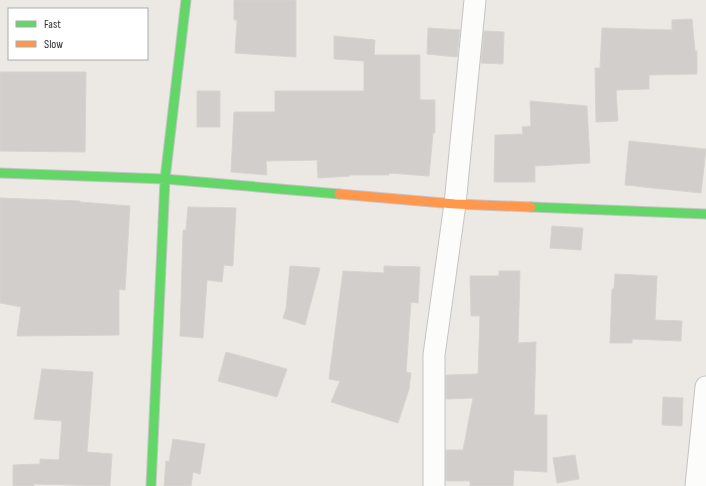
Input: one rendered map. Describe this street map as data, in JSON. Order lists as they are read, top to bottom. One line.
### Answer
{"legend":["Fast","Slow"]}
